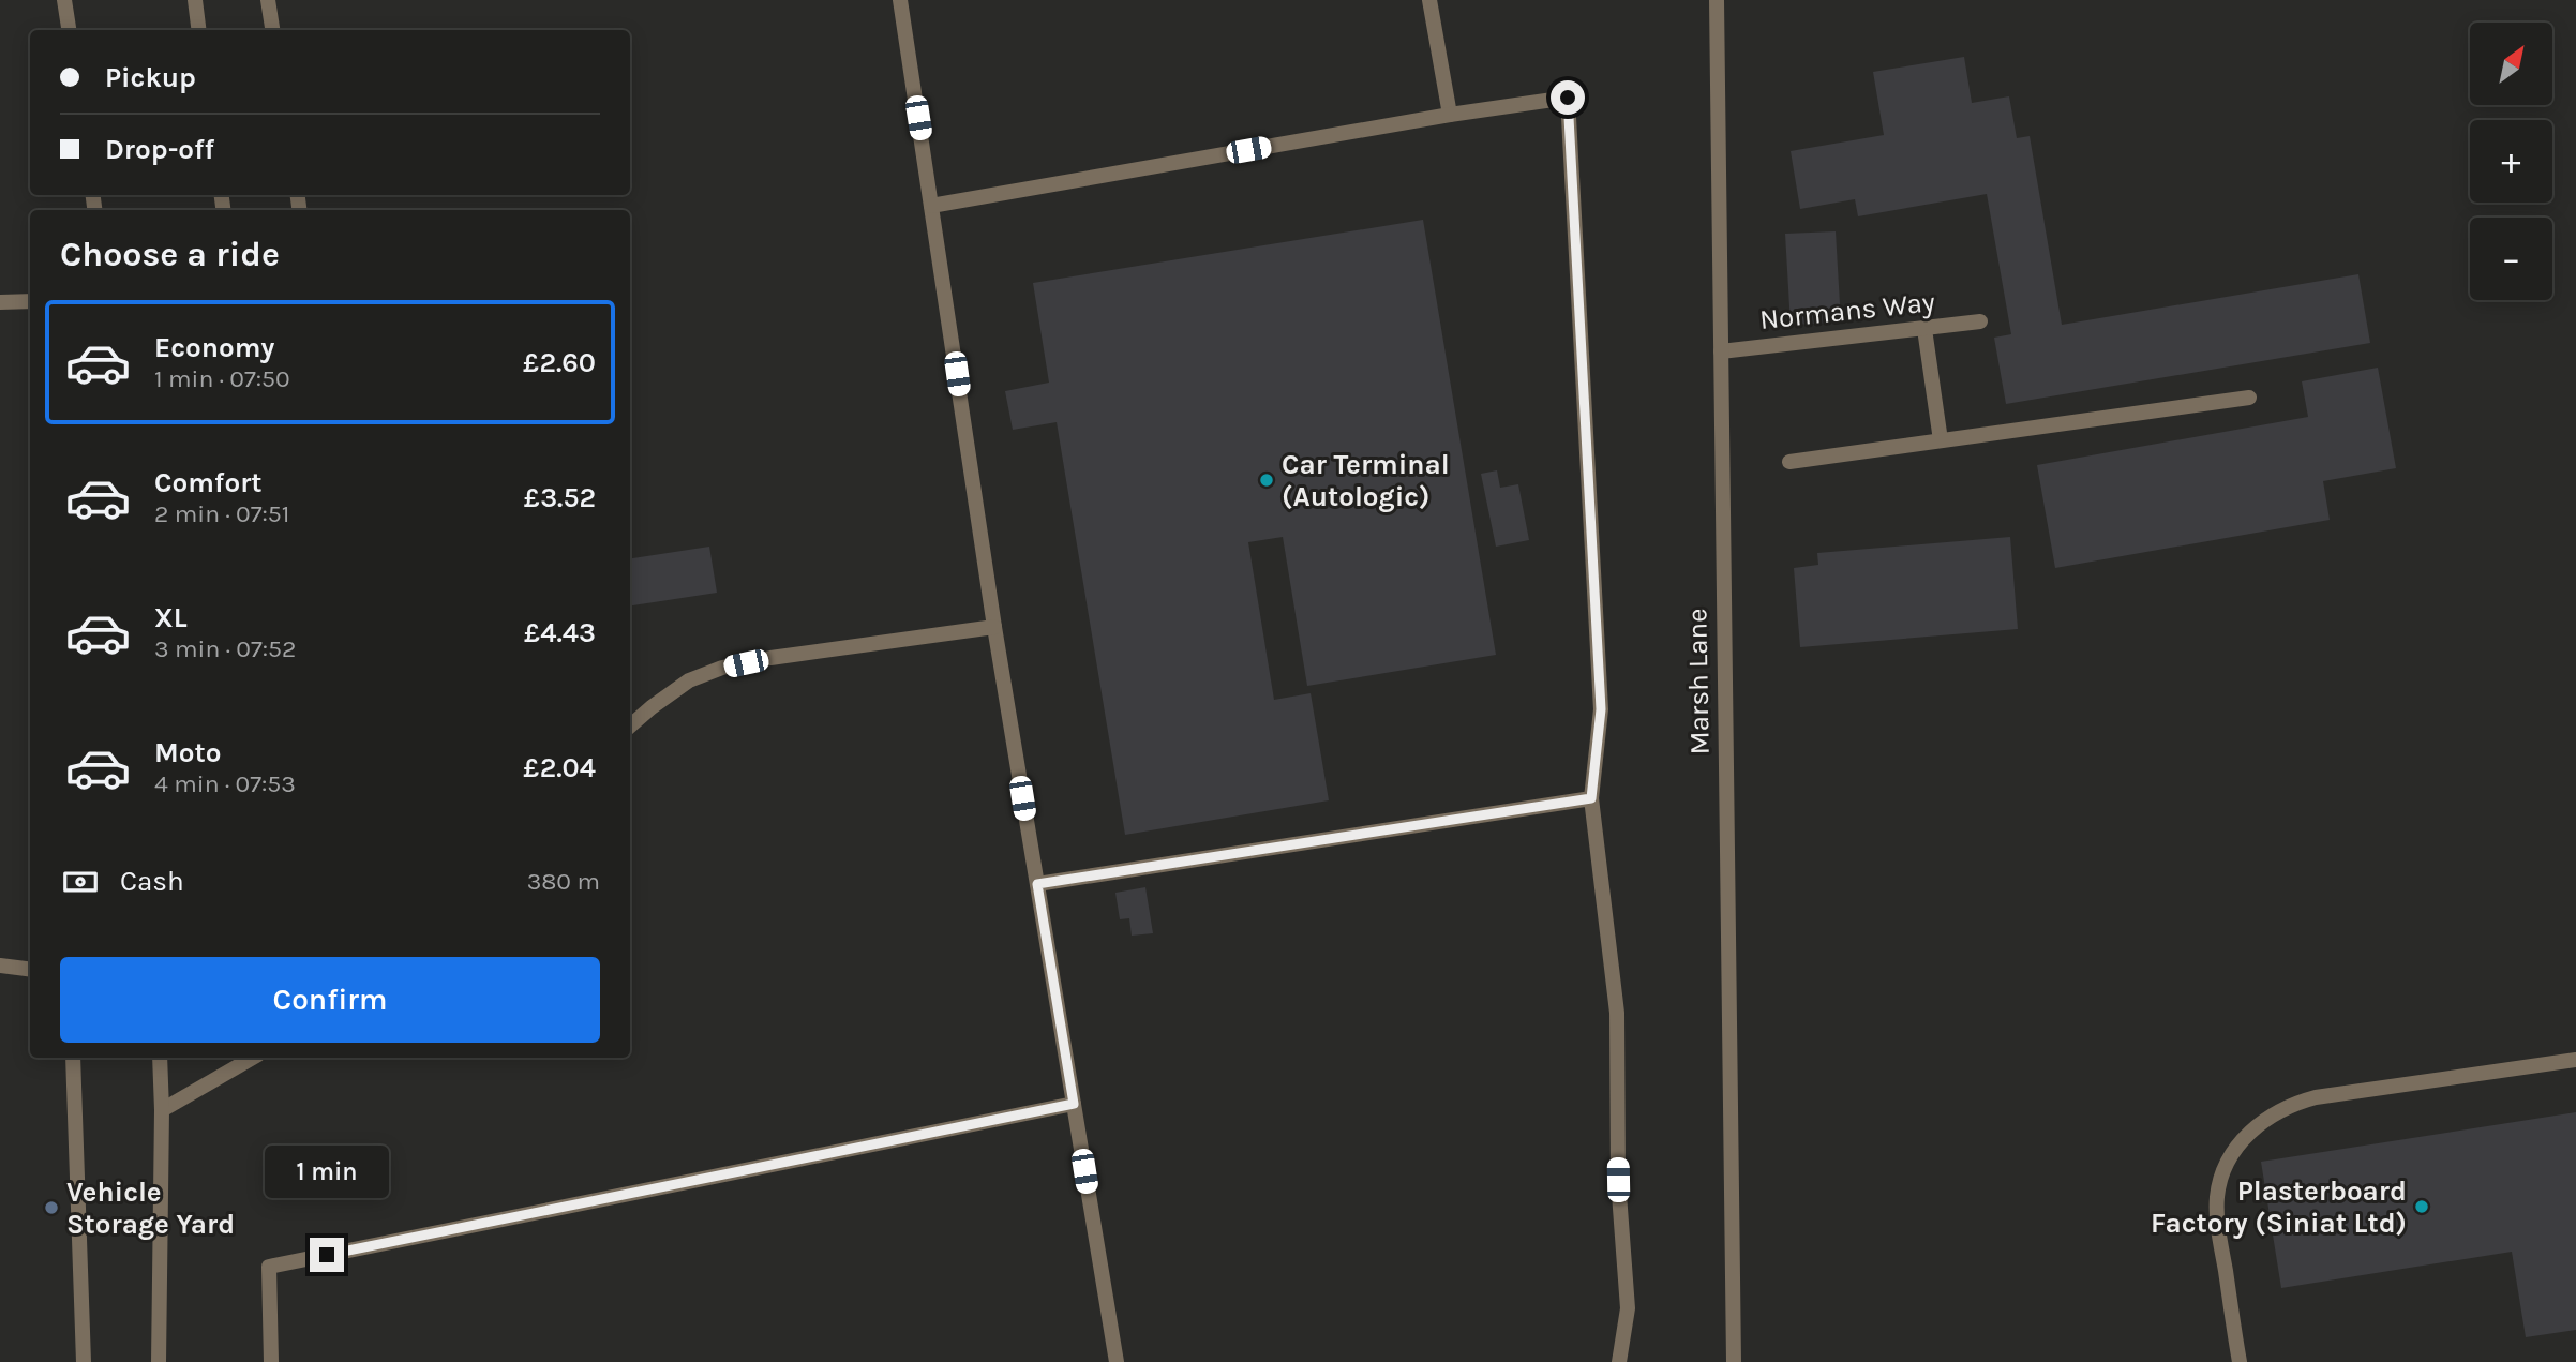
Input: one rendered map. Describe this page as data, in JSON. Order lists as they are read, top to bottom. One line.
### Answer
{"streets":{"street":["Normans Way","Marsh Lane"]},"crossings":[["Normans Way","Marsh Lane"]],"places":["Car Terminal (Autologic)","Plasterboard Factory (Siniat Ltd)","Vehicle Storage Yard"],"north":"top right","page":{"map_buttons":["+","−"],"banner":["Pickup","Drop-off"],"heading":"Choose a ride","list":[{"name":"Economy","note":"1 min · 07:50","value":"£2.60"},{"name":"Comfort","note":"2 min · 07:51","value":"£3.52"},{"name":"XL","note":"3 min · 07:52","value":"£4.43"},{"name":"Moto","note":"4 min · 07:53","value":"£2.04"}],"pay":["Cash","380 m"],"buttons":"Confirm","bubble":"1 min"}}
